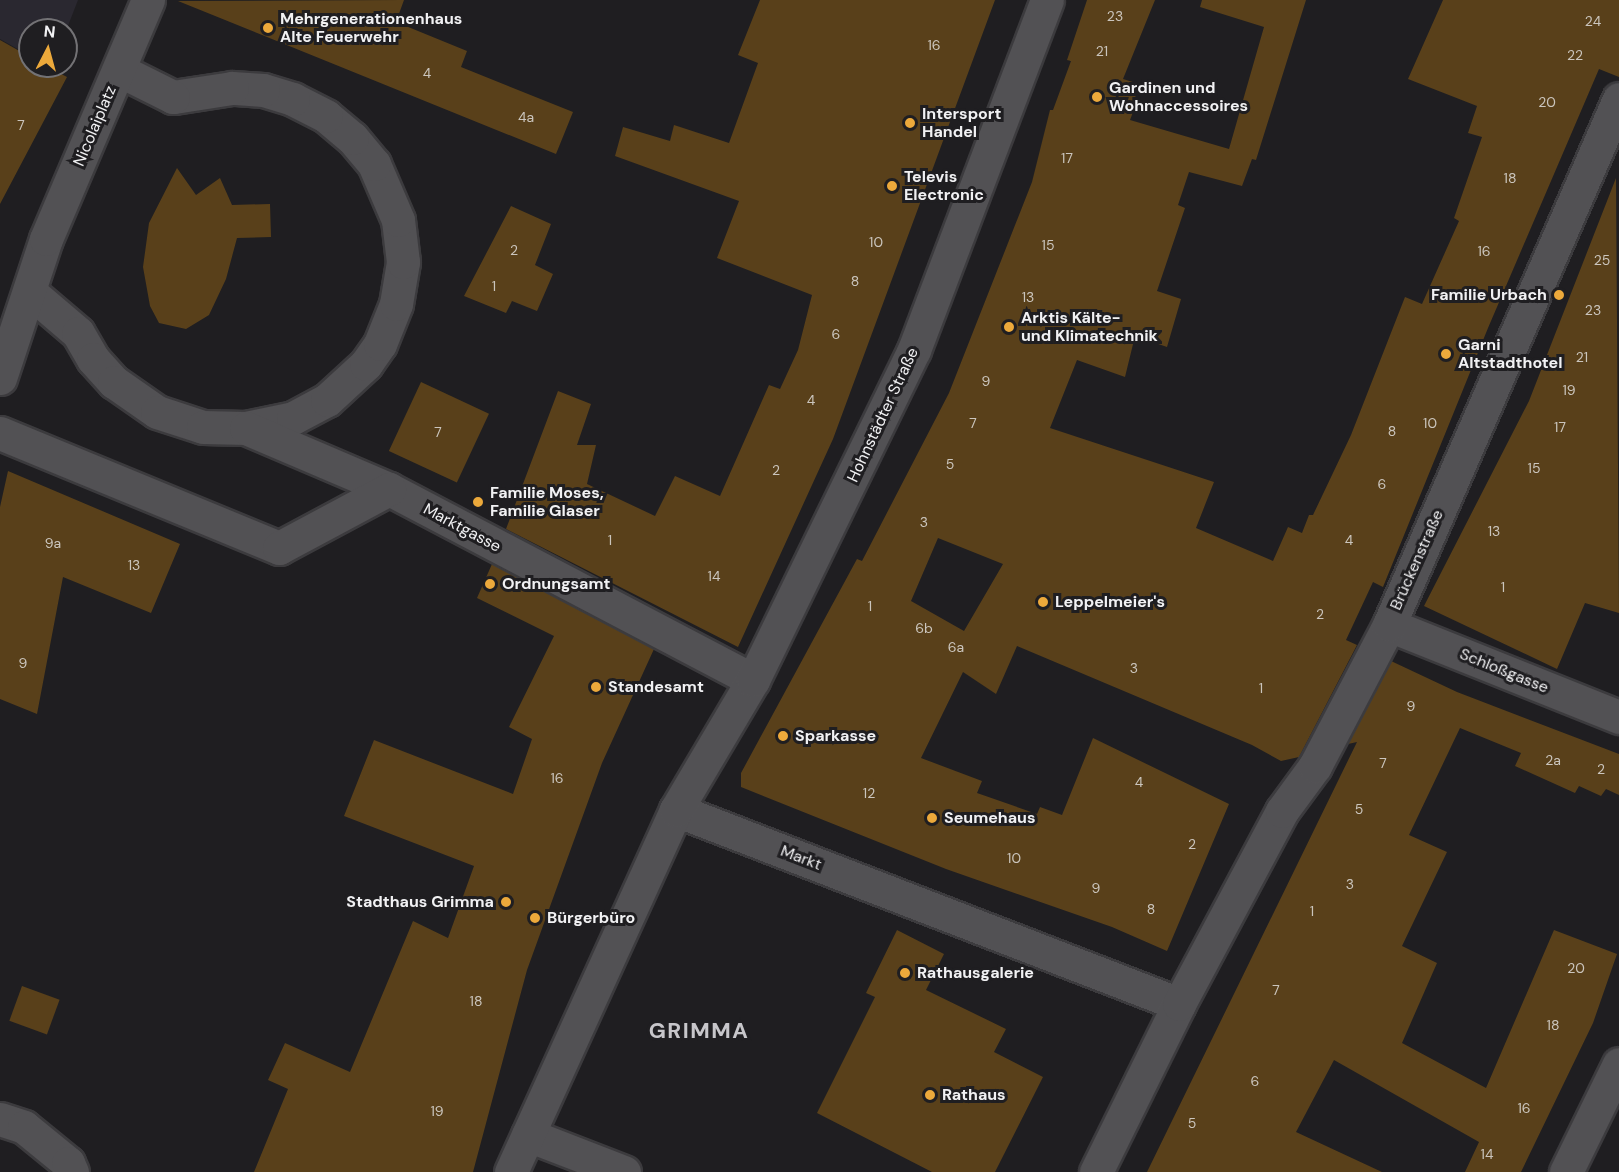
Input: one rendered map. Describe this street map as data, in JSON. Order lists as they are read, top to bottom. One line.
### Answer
{"streets":{"street":["Nicolaiplatz","Hohnstädter Straße","Marktgasse","Brückenstraße","Schloßgasse","Markt"]},"crossings":[["Nicolaiplatz","Marktgasse"],["Hohnstädter Straße","Marktgasse"],["Hohnstädter Straße","Markt"],["Brückenstraße","Schloßgasse"],["Brückenstraße","Markt"]],"districts":["GRIMMA"],"places":["Mehrgenerationenhaus Alte Feuerwehr","Gardinen und Wohnaccessoires","Intersport Handel","Televis Electronic","Familie Urbach","Arktis Kälte- und Klimatechnik","Garni Altstadthotel","Familie Moses, Familie Glaser","Ordnungsamt","Leppelmeier's","Standesamt","Sparkasse","Seumehaus","Stadthaus Grimma","Bürgerbüro","Rathausgalerie","Rathaus"],"house_numbers":["23","24","16","21","22","4","20","4a","7","17","18","10","15","2","16","25","8","1","13","23","6","21","9","19","4","7","10","17","8","7","5","15","2","6","3","13","1","4","9a","13","14","1","1","2","6b","6a","9","3","1","9","2a","7","2","16","4","12","5","2","10","3","9","8","1","20","7","18","18","6","16","19","5","14"],"north":"top"}
